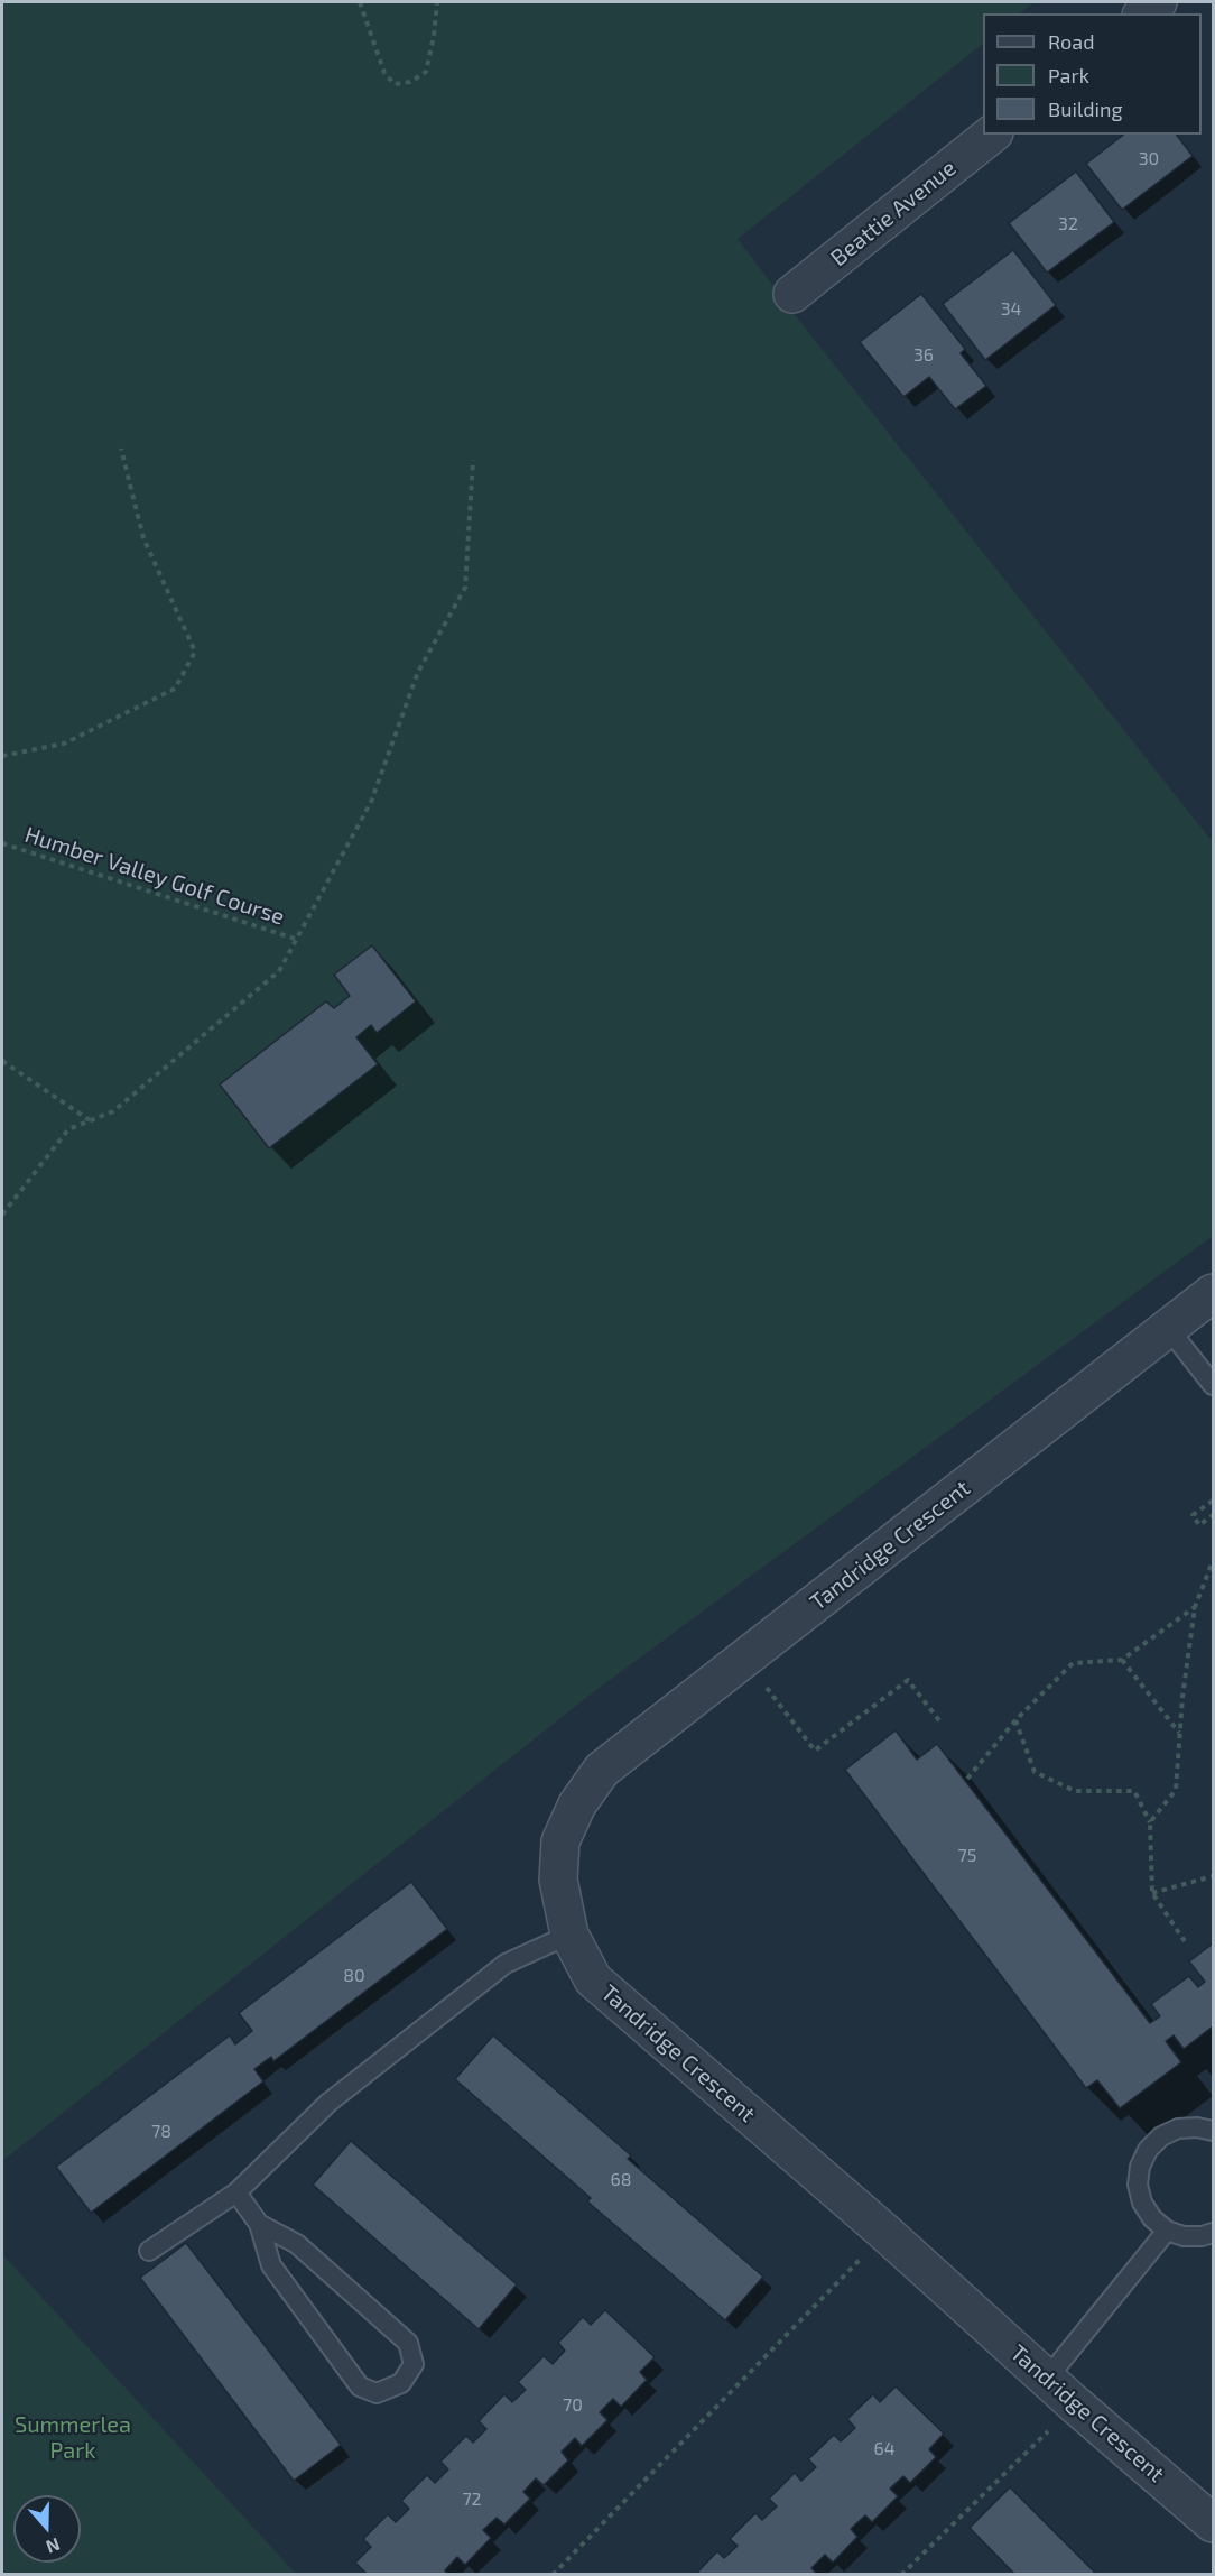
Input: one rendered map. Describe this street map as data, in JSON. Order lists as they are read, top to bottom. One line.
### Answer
{"streets":{"street":["Beattie Avenue","Tandridge Crescent"],"path":["Humber Valley Golf Course"]},"parks":["Summerlea Park"],"house_numbers":["30","32","34","36","75","80","78","68","70","64","72"],"legend":["Road","Park","Building"],"north":"bottom"}
